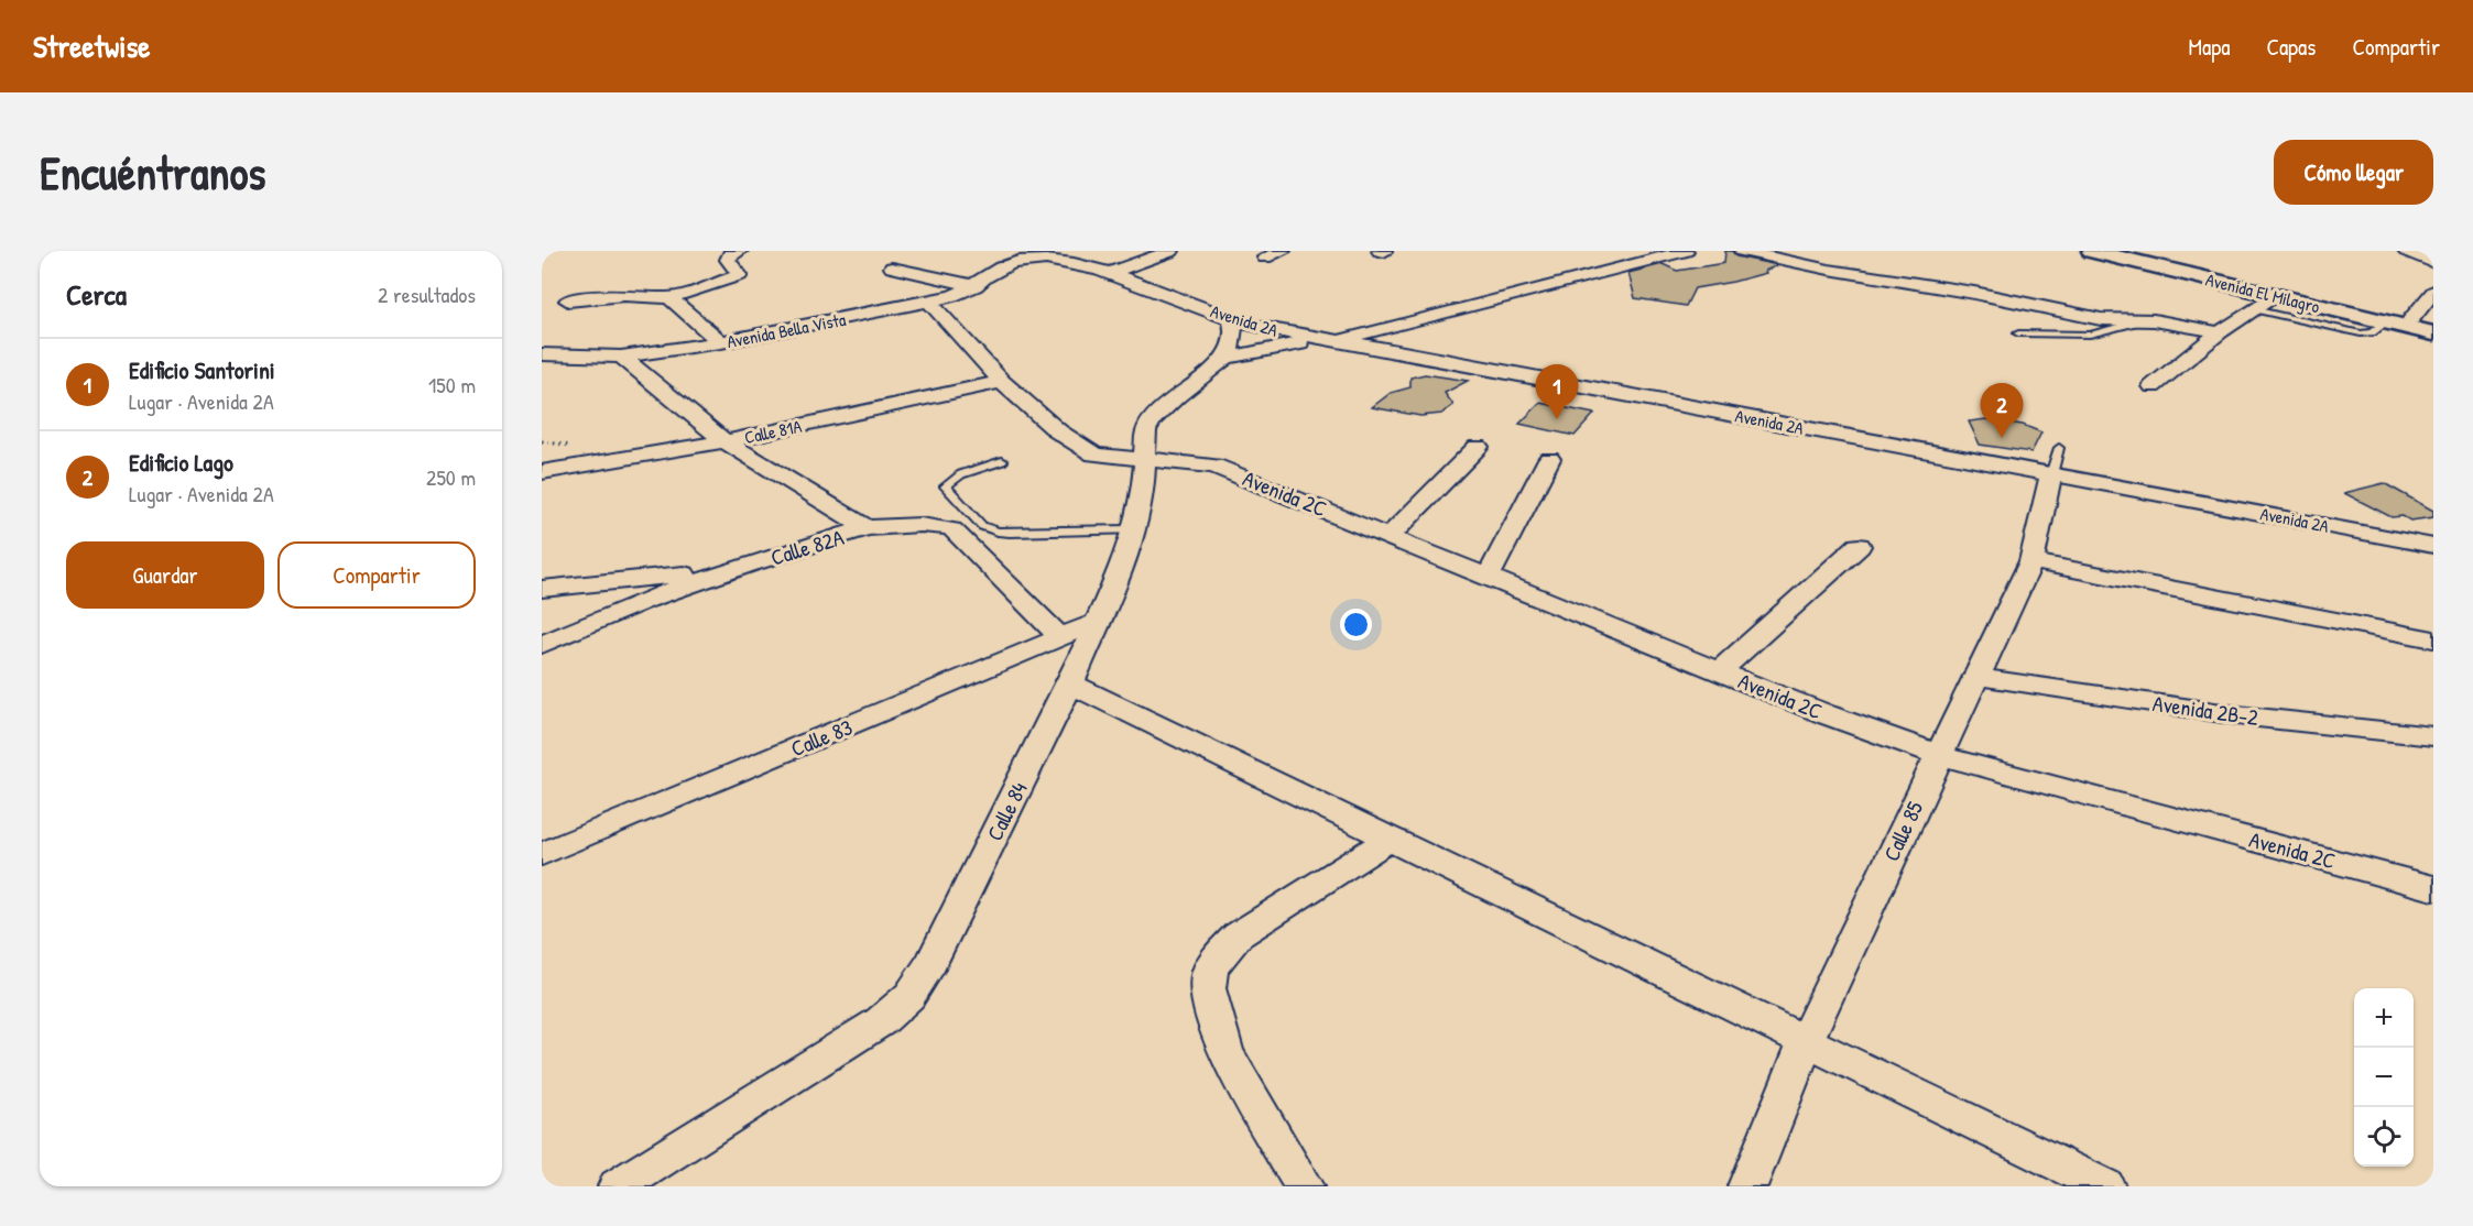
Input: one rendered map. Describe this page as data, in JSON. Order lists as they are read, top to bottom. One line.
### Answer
{"streets":{"main road":["Avenida El Milagro"],"street":["Avenida 2A","Avenida Bella Vista","Calle 81A","Avenida 2C","Calle 82A","Avenida 2B-2","Calle 83","Calle 84","Calle 85"]},"crossings":[["Avenida 2A","Avenida Bella Vista"],["Avenida 2A","Calle 85"],["Avenida Bella Vista","Calle 82A"],["Calle 81A","Calle 82A"],["Avenida 2C","Calle 84"],["Avenida 2C","Calle 85"],["Avenida 2B-2","Calle 85"],["Calle 83","Calle 84"]],"page":{"header":"Streetwise","nav":["Mapa","Capas","Compartir"],"buttons":["Cómo llegar",["Guardar","Compartir"]],"title":"Encuéntranos","heading":["Cerca","2 resultados"],"list":[{"mark":"1","name":"Edificio Santorini","note":"Lugar · Avenida 2A","value":"150 m"},{"mark":"2","name":"Edificio Lago","note":"Lugar · Avenida 2A","value":"250 m"}],"pins":["1","2"],"map_buttons":["+","−"]}}
